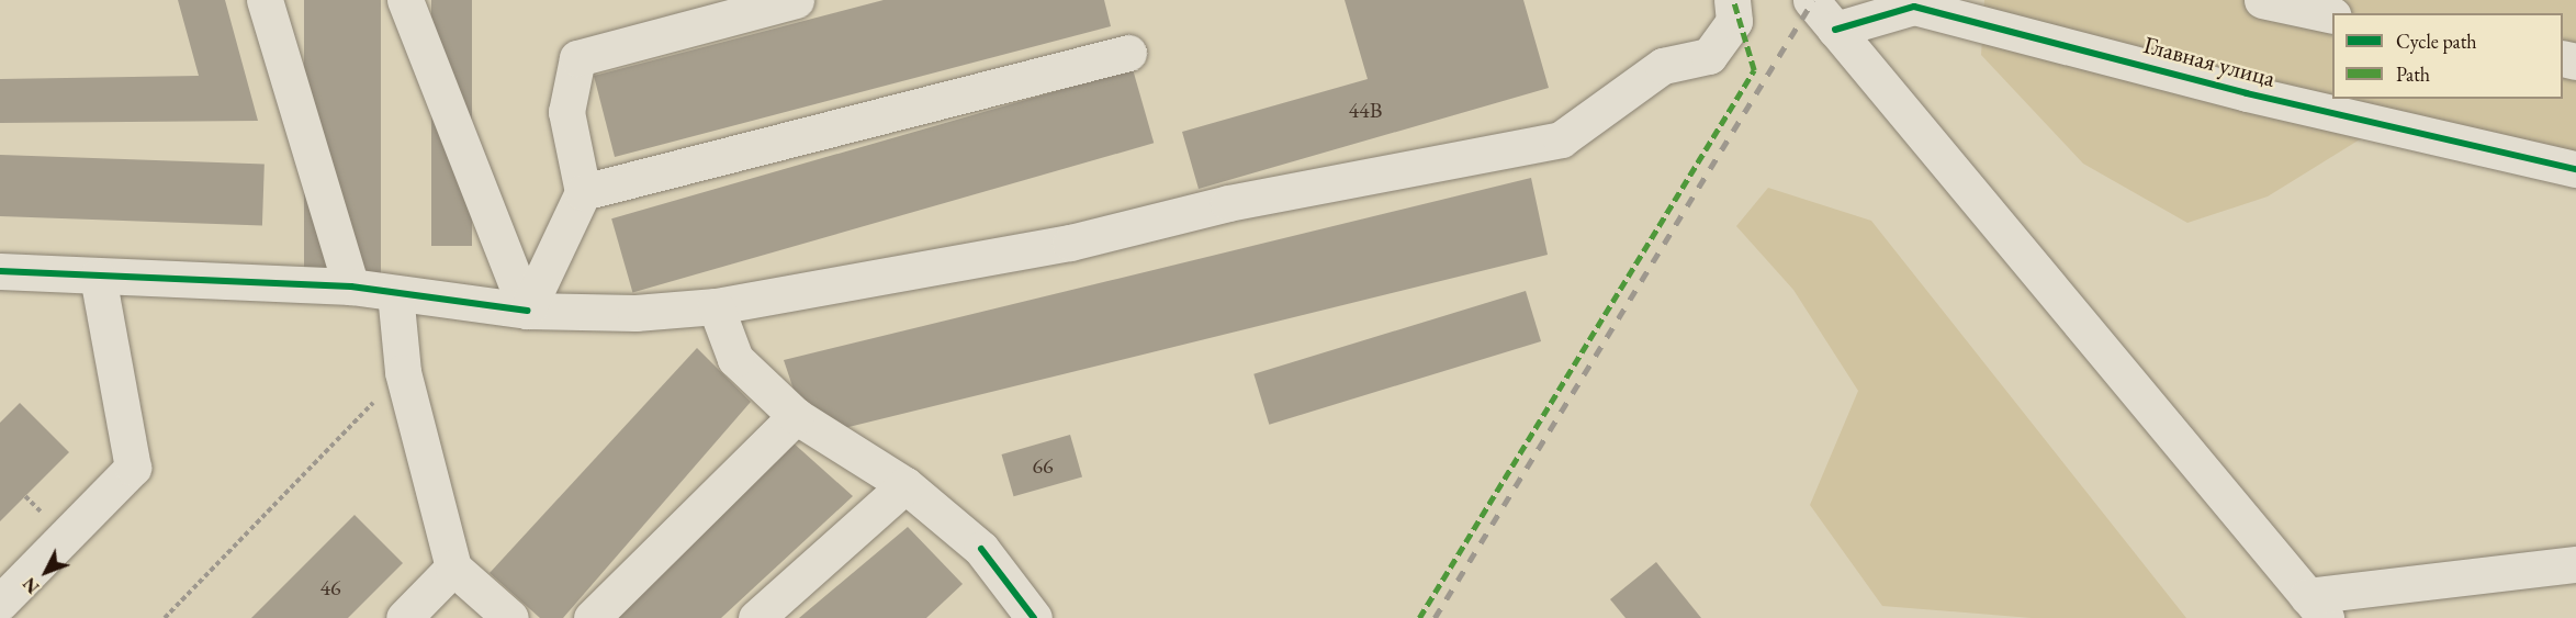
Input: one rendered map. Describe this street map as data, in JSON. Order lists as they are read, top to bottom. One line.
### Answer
{"streets":{"street":["Главная улица"]},"house_numbers":["44В","66","46"],"legend":["Cycle path","Path"],"north":"bottom left"}
